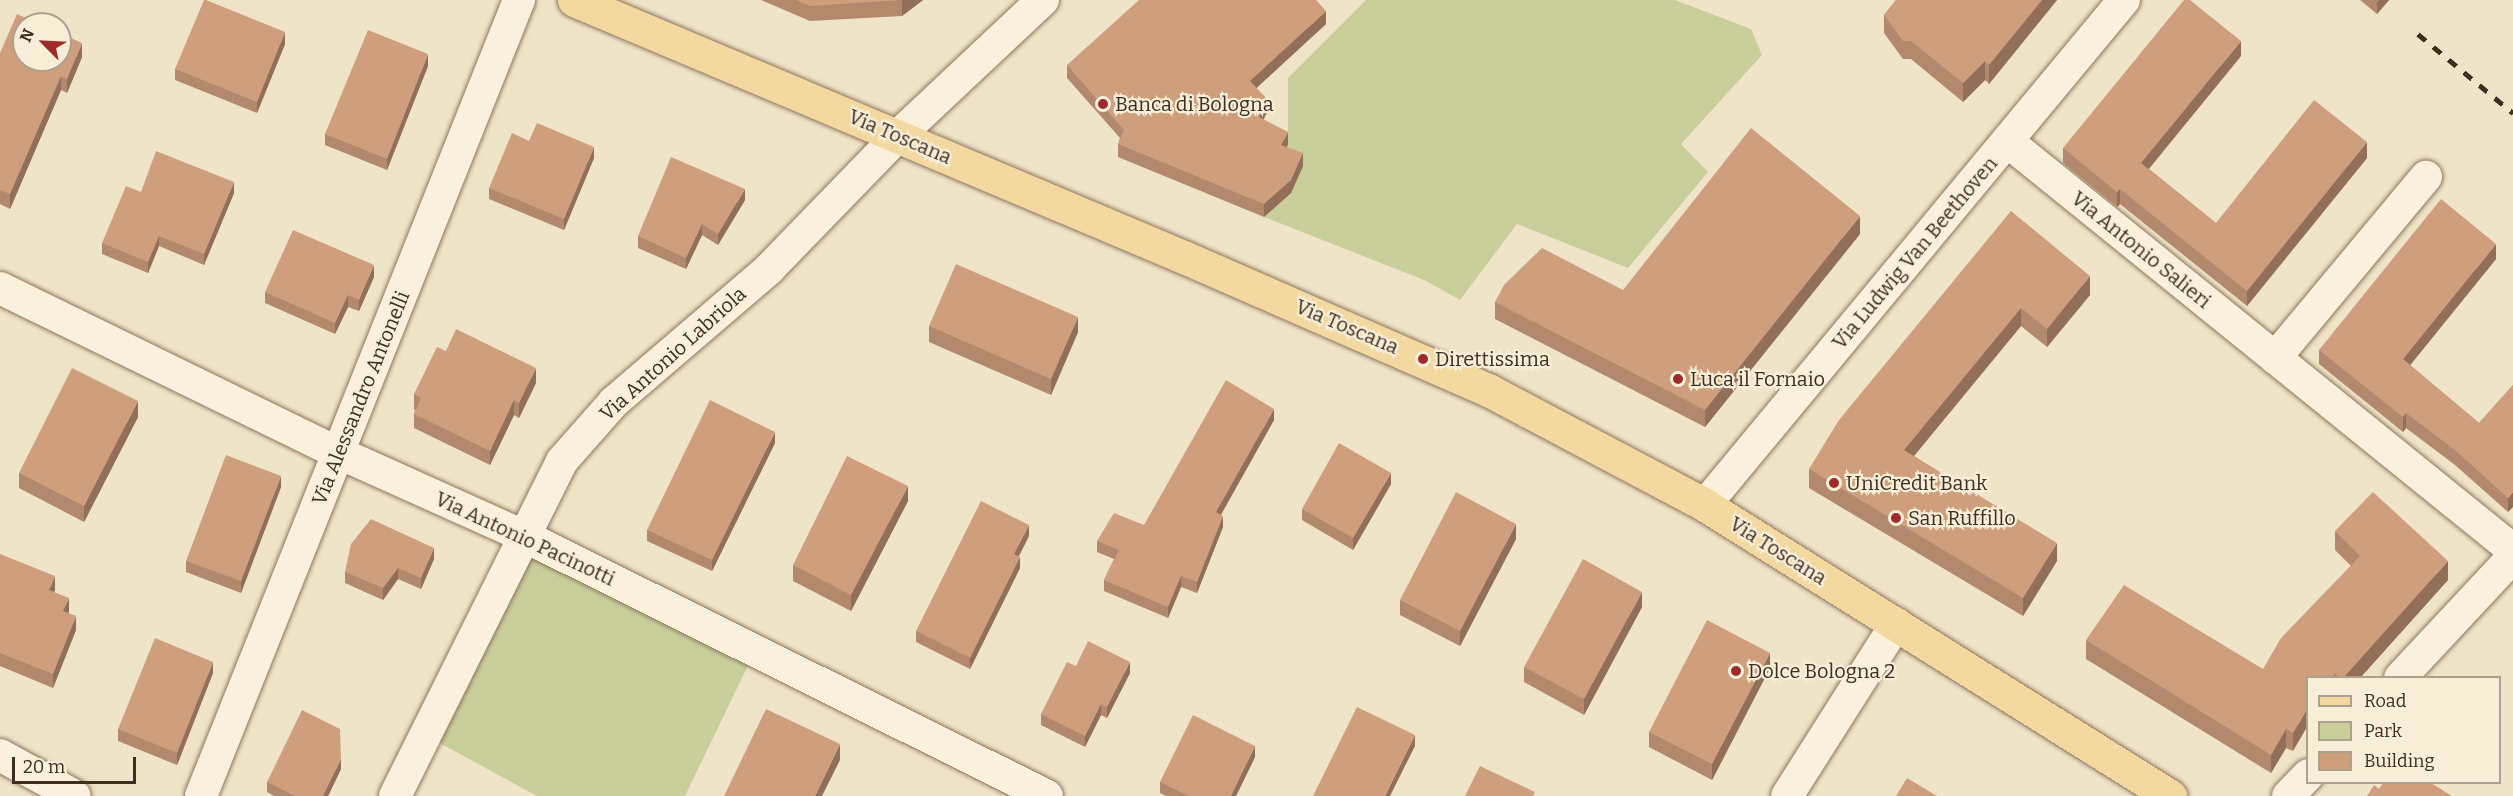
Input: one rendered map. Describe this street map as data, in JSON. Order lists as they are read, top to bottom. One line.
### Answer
{"streets":{"main road":["Via Toscana"],"street":["Via Antonio Salieri","Via Ludwig Van Beethoven","Via Antonio Labriola","Via Alessandro Antonelli","Via Antonio Pacinotti"]},"crossings":[["Via Toscana","Via Ludwig Van Beethoven"],["Via Toscana","Via Antonio Labriola"],["Via Antonio Salieri","Via Ludwig Van Beethoven"],["Via Antonio Labriola","Via Antonio Pacinotti"],["Via Alessandro Antonelli","Via Antonio Pacinotti"]],"places":["Banca di Bologna","Direttissima","Luca il Fornaio","UniCredit Bank","San Ruffillo","Dolce Bologna 2"],"legend":["Road","Park","Building"],"scale_bar":"20 m","north":"top left"}
